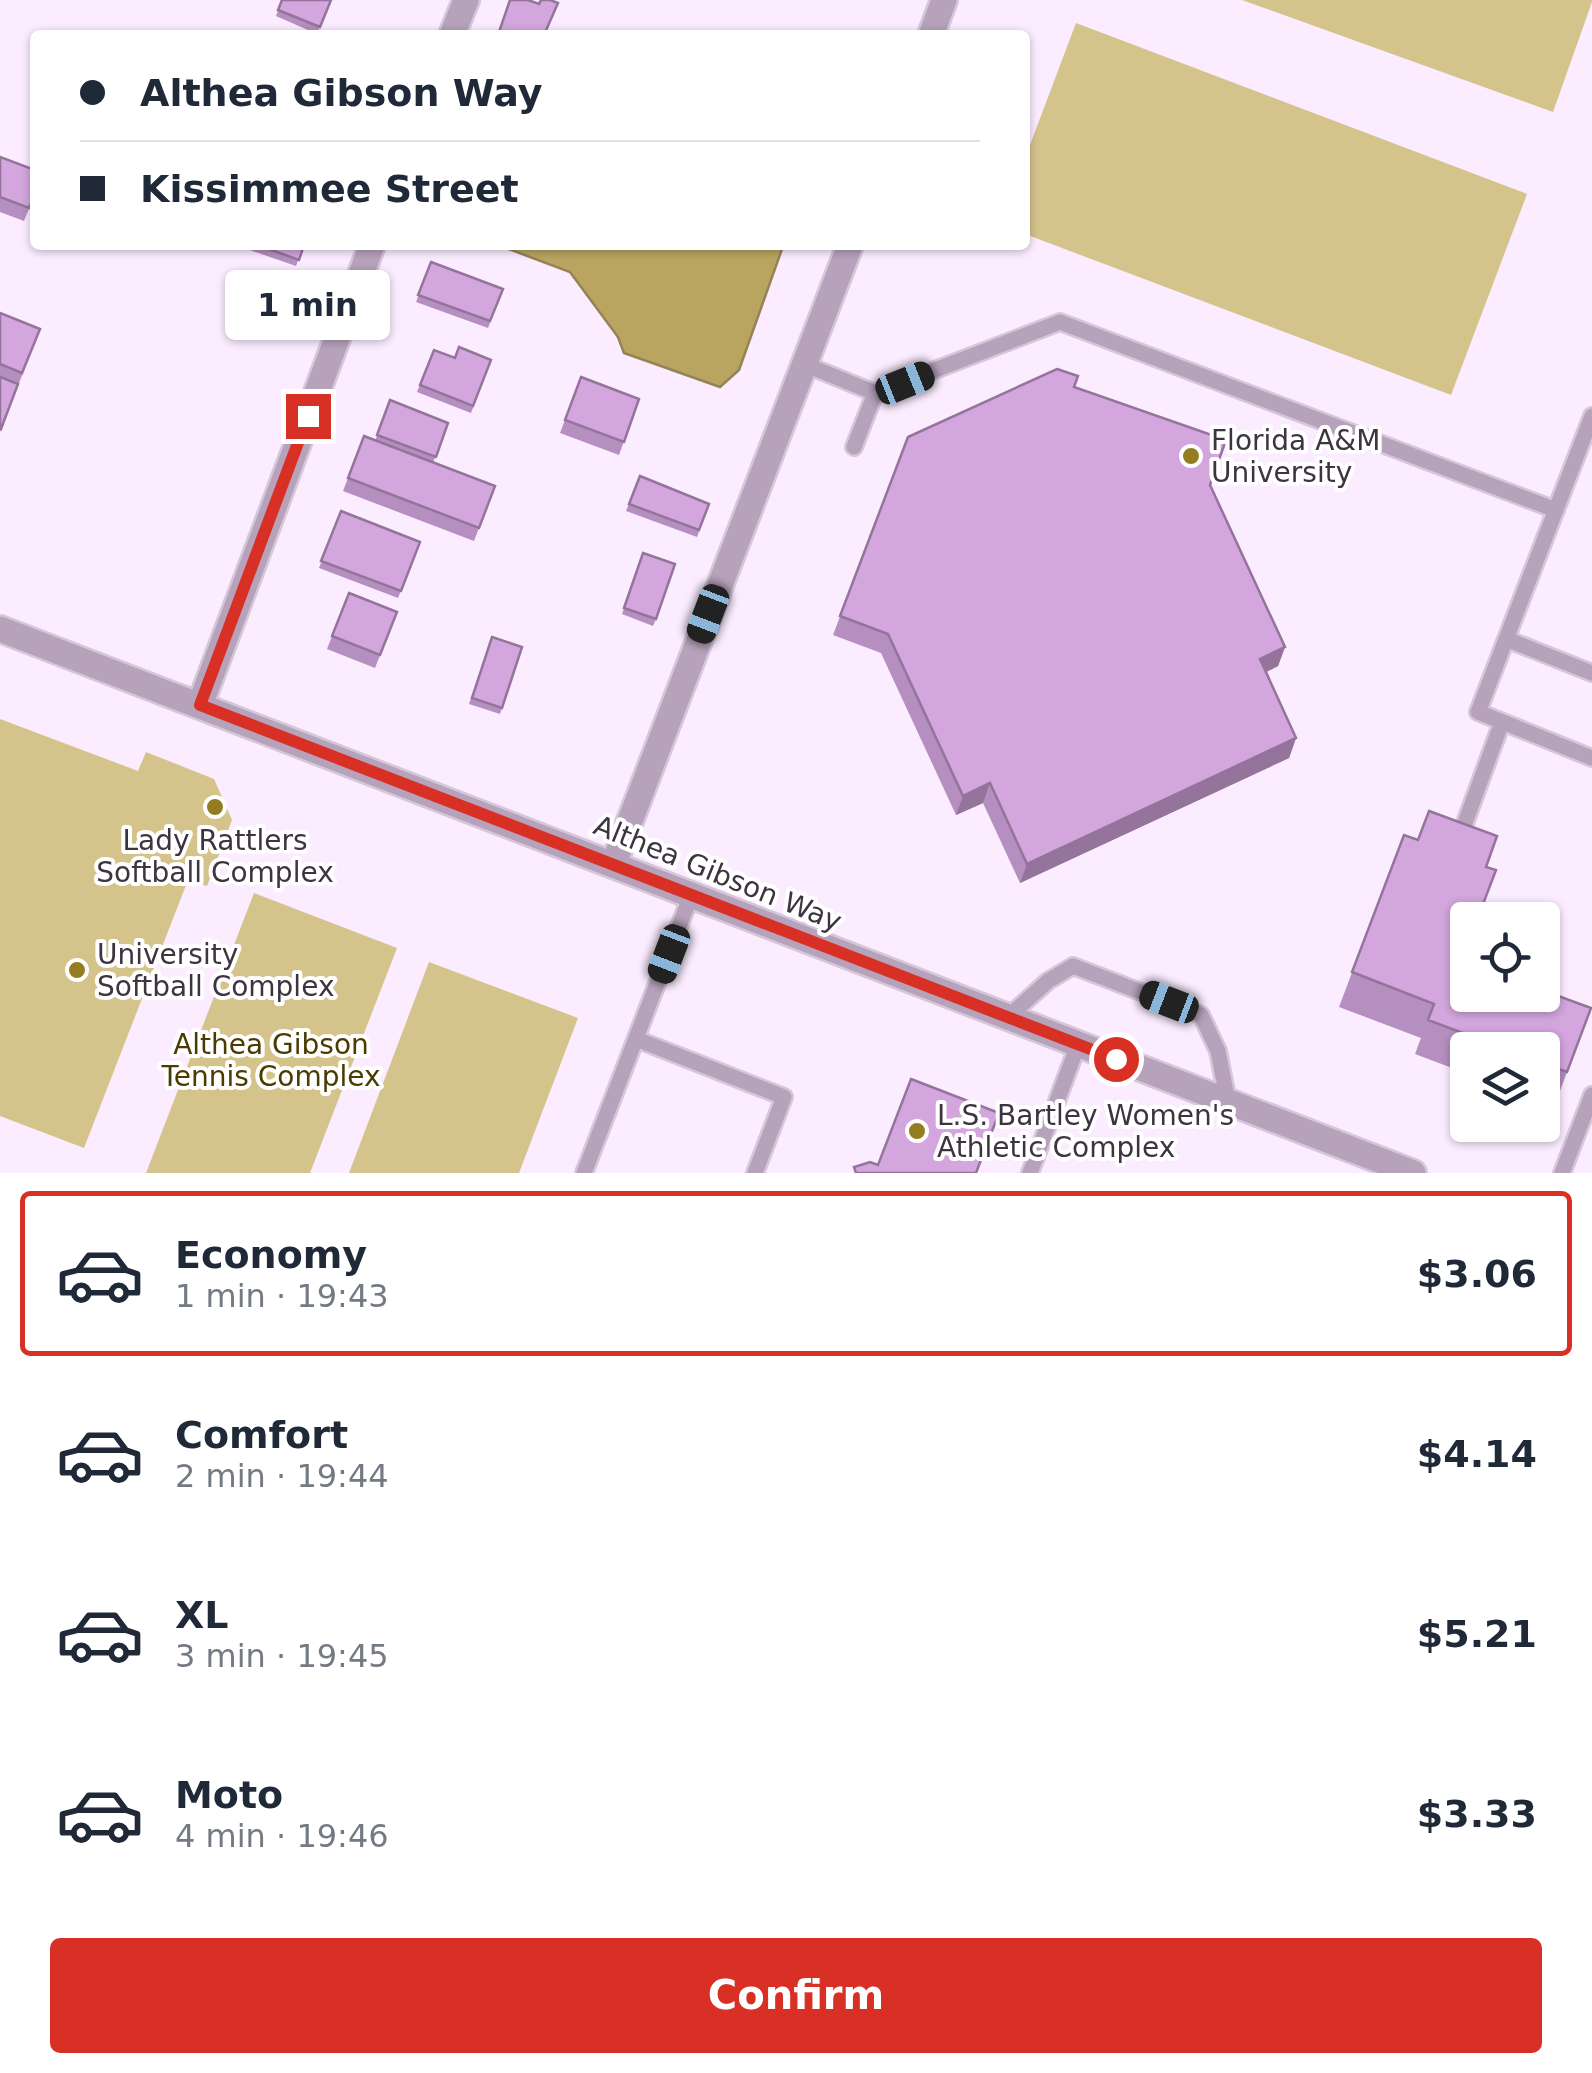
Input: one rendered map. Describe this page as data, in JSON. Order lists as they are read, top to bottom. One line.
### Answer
{"streets":{"street":["Althea Gibson Way"]},"parks":["Althea Gibson Tennis Complex"],"places":["Florida A&M University","Lady Rattlers Softball Complex","University Softball Complex","L.S. Bartley Women's Athletic Complex"],"page":{"banner":["Althea Gibson Way","Kissimmee Street"],"bubble":"1 min","list":[{"name":"Economy","note":"1 min · 19:43","value":"$3.06"},{"name":"Comfort","note":"2 min · 19:44","value":"$4.14"},{"name":"XL","note":"3 min · 19:45","value":"$5.21"},{"name":"Moto","note":"4 min · 19:46","value":"$3.33"}],"buttons":"Confirm"}}
